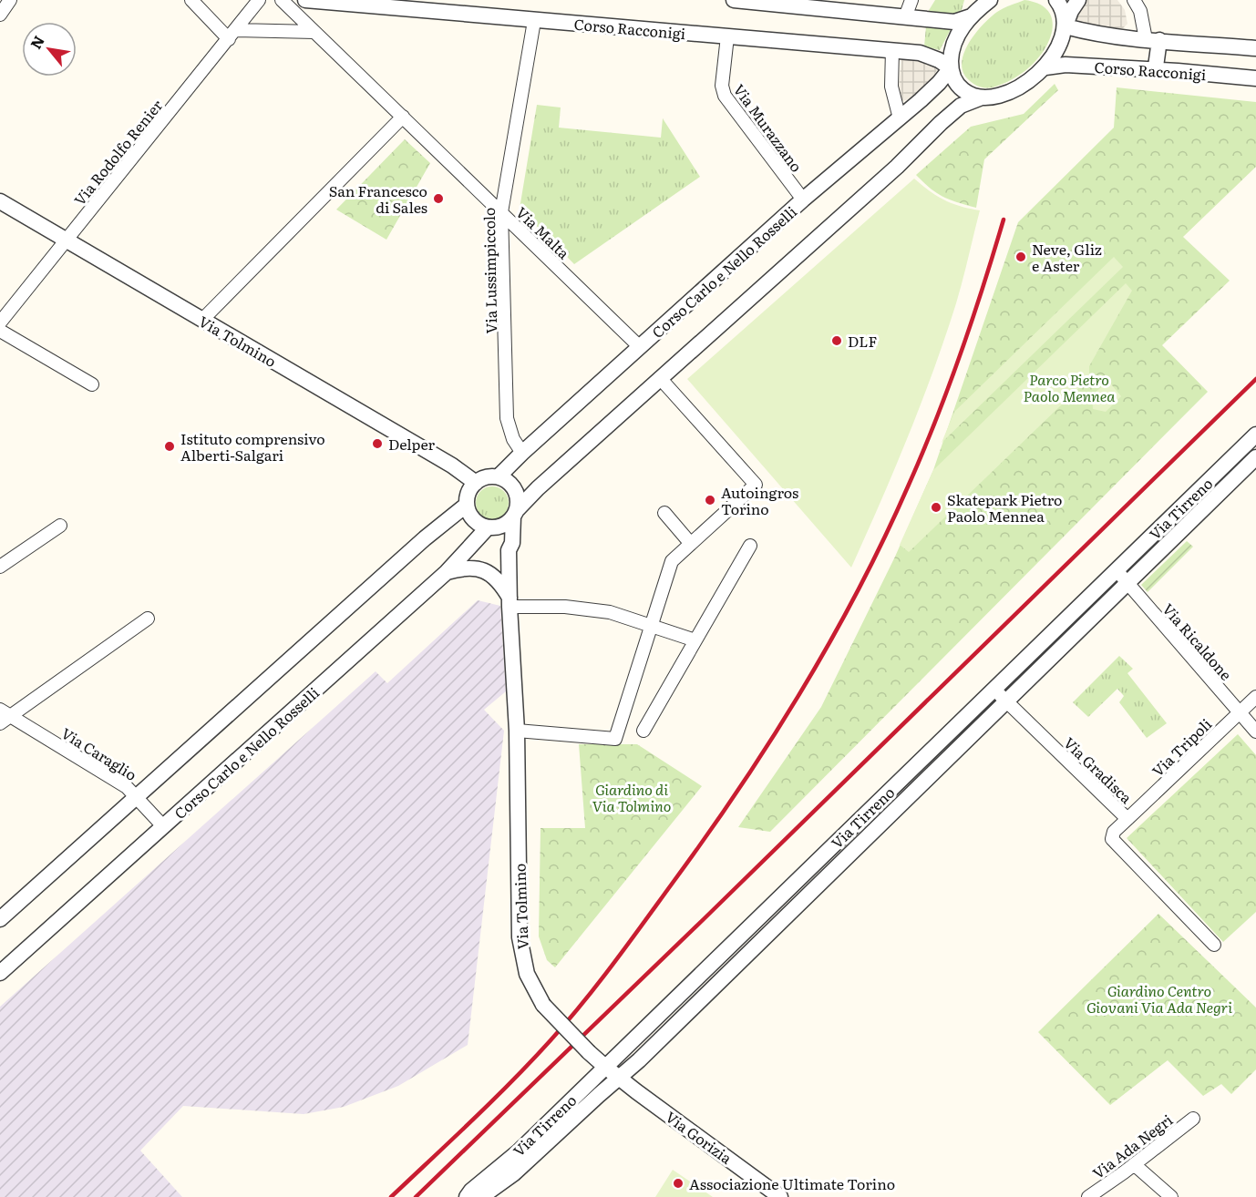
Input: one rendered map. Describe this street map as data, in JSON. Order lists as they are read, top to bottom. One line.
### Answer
{"streets":{"street":["Corso Racconigi","Via Murazzano","Via Rodolfo Renier","Via Malta","Via Lussimpiccolo","Corso Carlo e Nello Rosselli","Via Tolmino","Via Tirreno","Via Ricaldone","Via Tripoli","Via Caraglio","Via Gradisca","Via Gorizia","Via Ada Negri"]},"crossings":[["Corso Racconigi","Via Murazzano"],["Corso Racconigi","Via Lussimpiccolo"],["Corso Racconigi","Corso Carlo e Nello Rosselli"],["Via Murazzano","Corso Carlo e Nello Rosselli"],["Via Rodolfo Renier","Via Tolmino"],["Via Malta","Via Lussimpiccolo"],["Via Malta","Corso Carlo e Nello Rosselli"],["Via Lussimpiccolo","Corso Carlo e Nello Rosselli"],["Corso Carlo e Nello Rosselli","Via Tolmino"],["Corso Carlo e Nello Rosselli","Via Caraglio"],["Via Tolmino","Via Tirreno"],["Via Tolmino","Via Gorizia"],["Via Tirreno","Via Ricaldone"],["Via Tirreno","Via Gradisca"],["Via Tirreno","Via Gorizia"],["Via Ricaldone","Via Tripoli"],["Via Tripoli","Via Gradisca"]],"parks":["Parco Pietro Paolo Mennea","Giardino di Via Tolmino","Giardino Centro Giovani Via Ada Negri"],"places":["San Francesco di Sales","Neve, Gliz e Aster","DLF","Delper","Istituto comprensivo Alberti-Salgari","Autoingros Torino","Skatepark Pietro Paolo Mennea","Associazione Ultimate Torino"],"north":"top left"}
